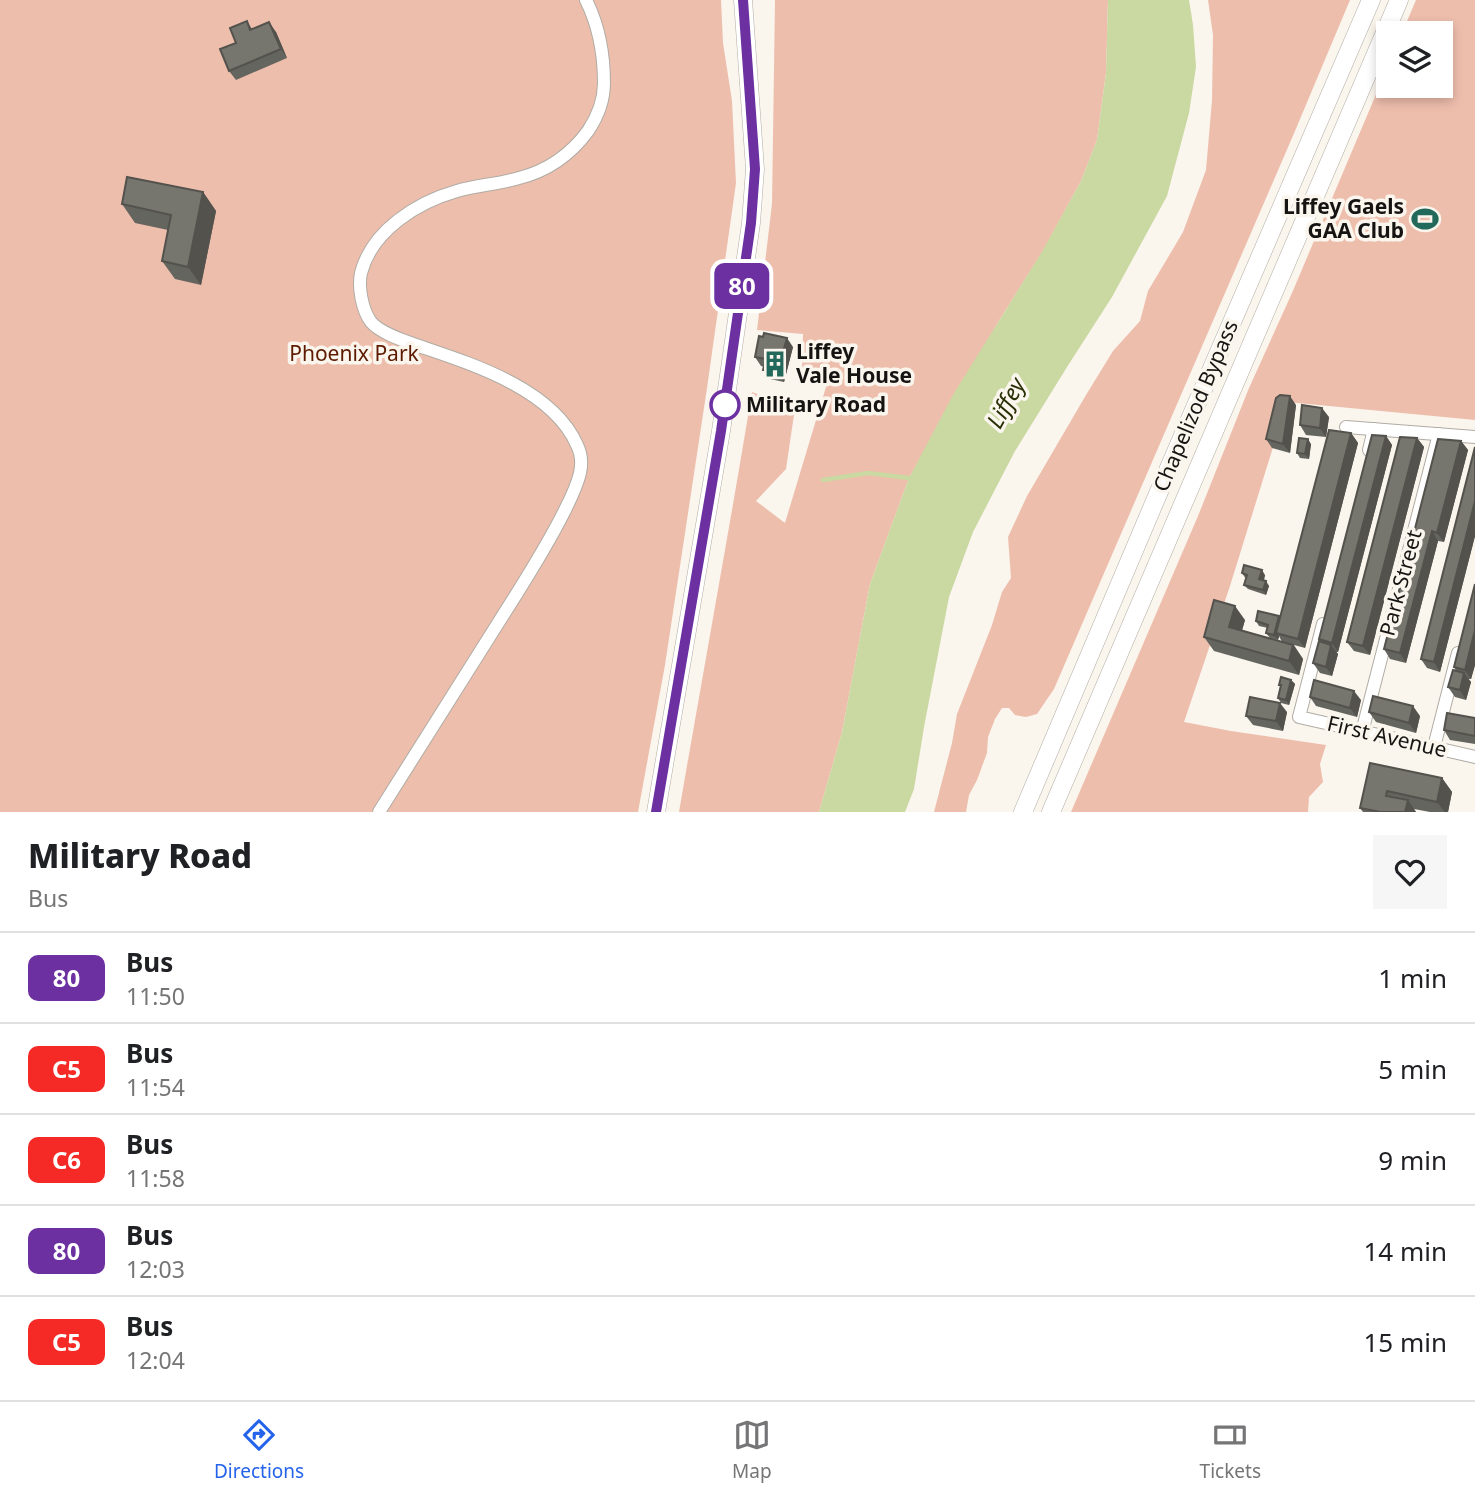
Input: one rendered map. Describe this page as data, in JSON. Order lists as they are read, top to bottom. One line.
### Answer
{"streets":{"main road":["Chapelizod Bypass"],"street":["Park Street","First Avenue"]},"crossings":[["Park Street","First Avenue"]],"water":["Liffey"],"parks":["Phoenix Park"],"places":{"sports":["Liffey Gaels GAA Club"],"building":["Liffey Vale House"],"other":["Military Road"]},"lines":["bus line 80"],"page":{"on_map":"80","heading":["Military Road","Bus"],"list":[{"mark":"80","name":"Bus","note":"11:50","value":"1 min"},{"mark":"C5","name":"Bus","note":"11:54","value":"5 min"},{"mark":"C6","name":"Bus","note":"11:58","value":"9 min"},{"mark":"80","name":"Bus","note":"12:03","value":"14 min"},{"mark":"C5","name":"Bus","note":"12:04","value":"15 min"}],"tabs":["Directions","Map","Tickets"]}}
